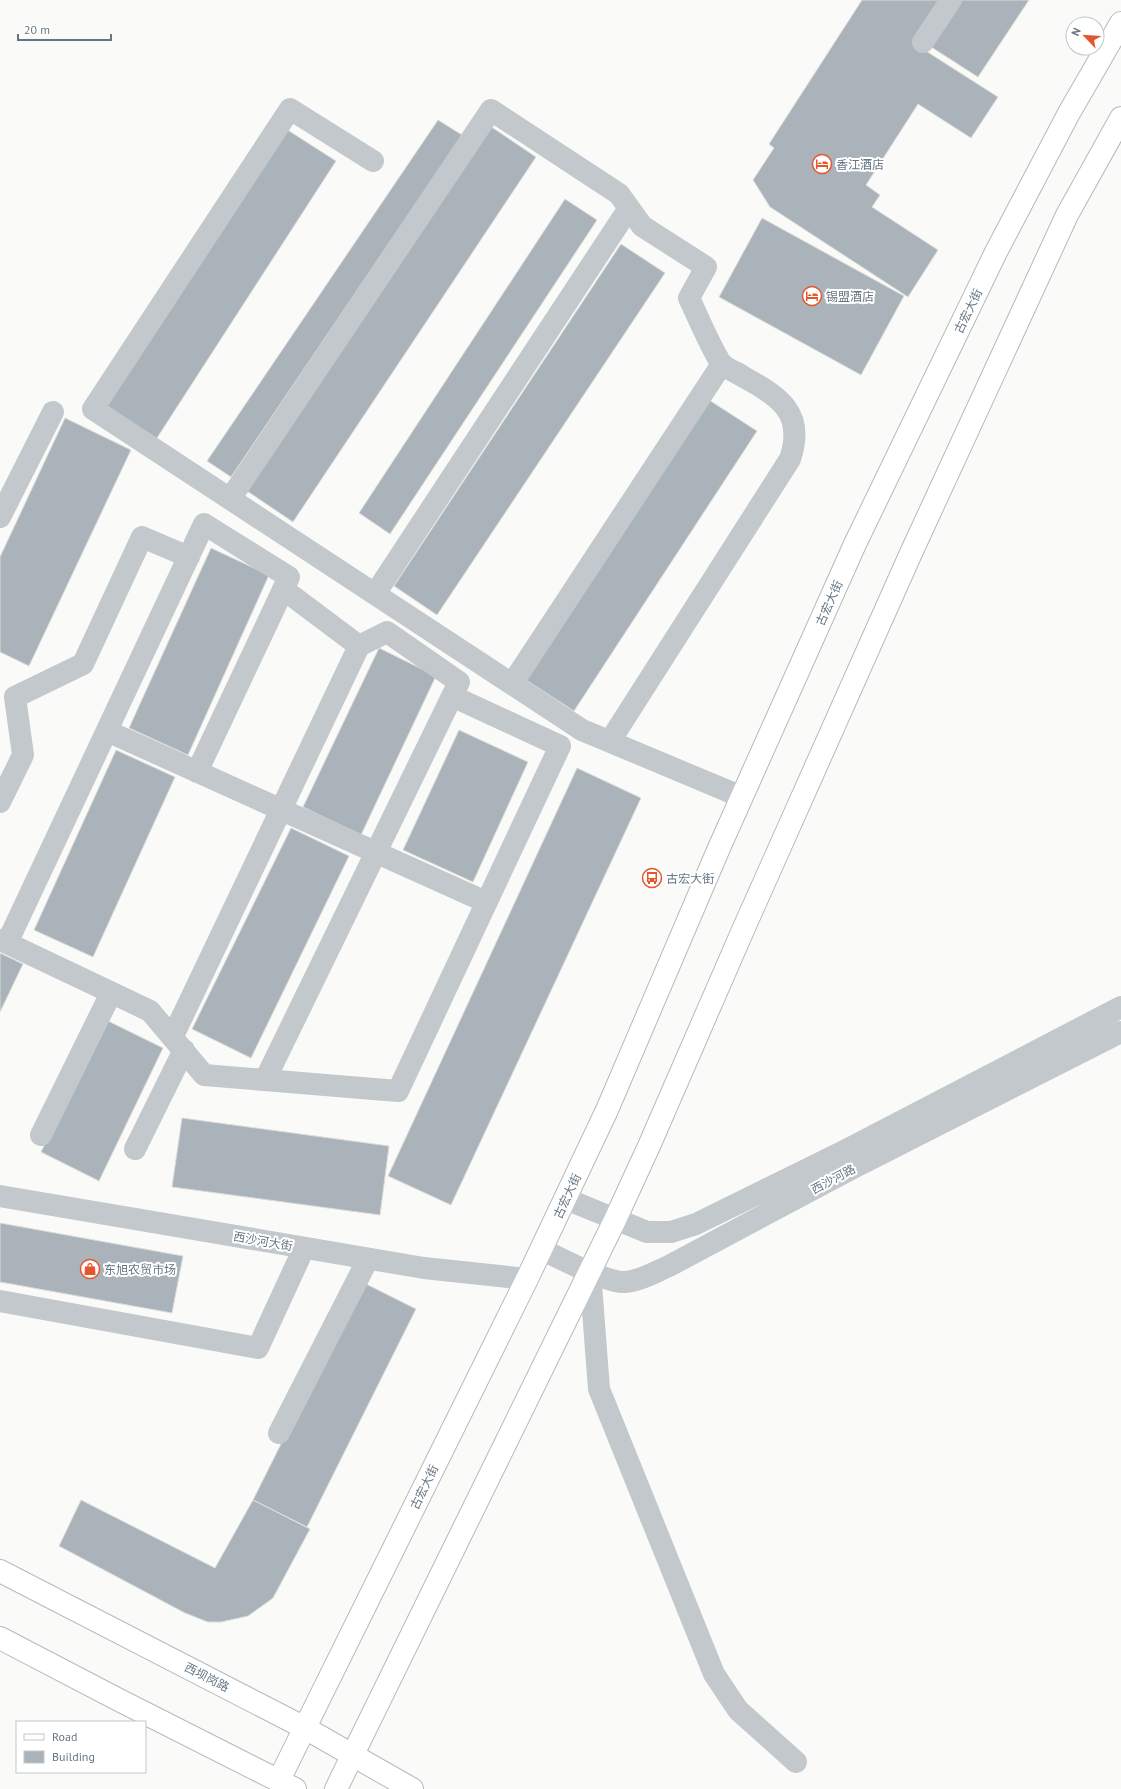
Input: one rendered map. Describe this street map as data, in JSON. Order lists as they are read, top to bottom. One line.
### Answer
{"streets":{"main road":["古宏大街","西坝岗路"],"street":["西沙河路","西沙河大街"]},"crossings":[["古宏大街","西沙河路"],["古宏大街","西沙河大街"],["古宏大街","西坝岗路"]],"places":{"hotel":["香江酒店","锡盟酒店"],"bus stop":["古宏大街"],"shop":["东旭农贸市场"]},"legend":["Road","Building"],"scale_bar":"20 m","north":"top left"}
